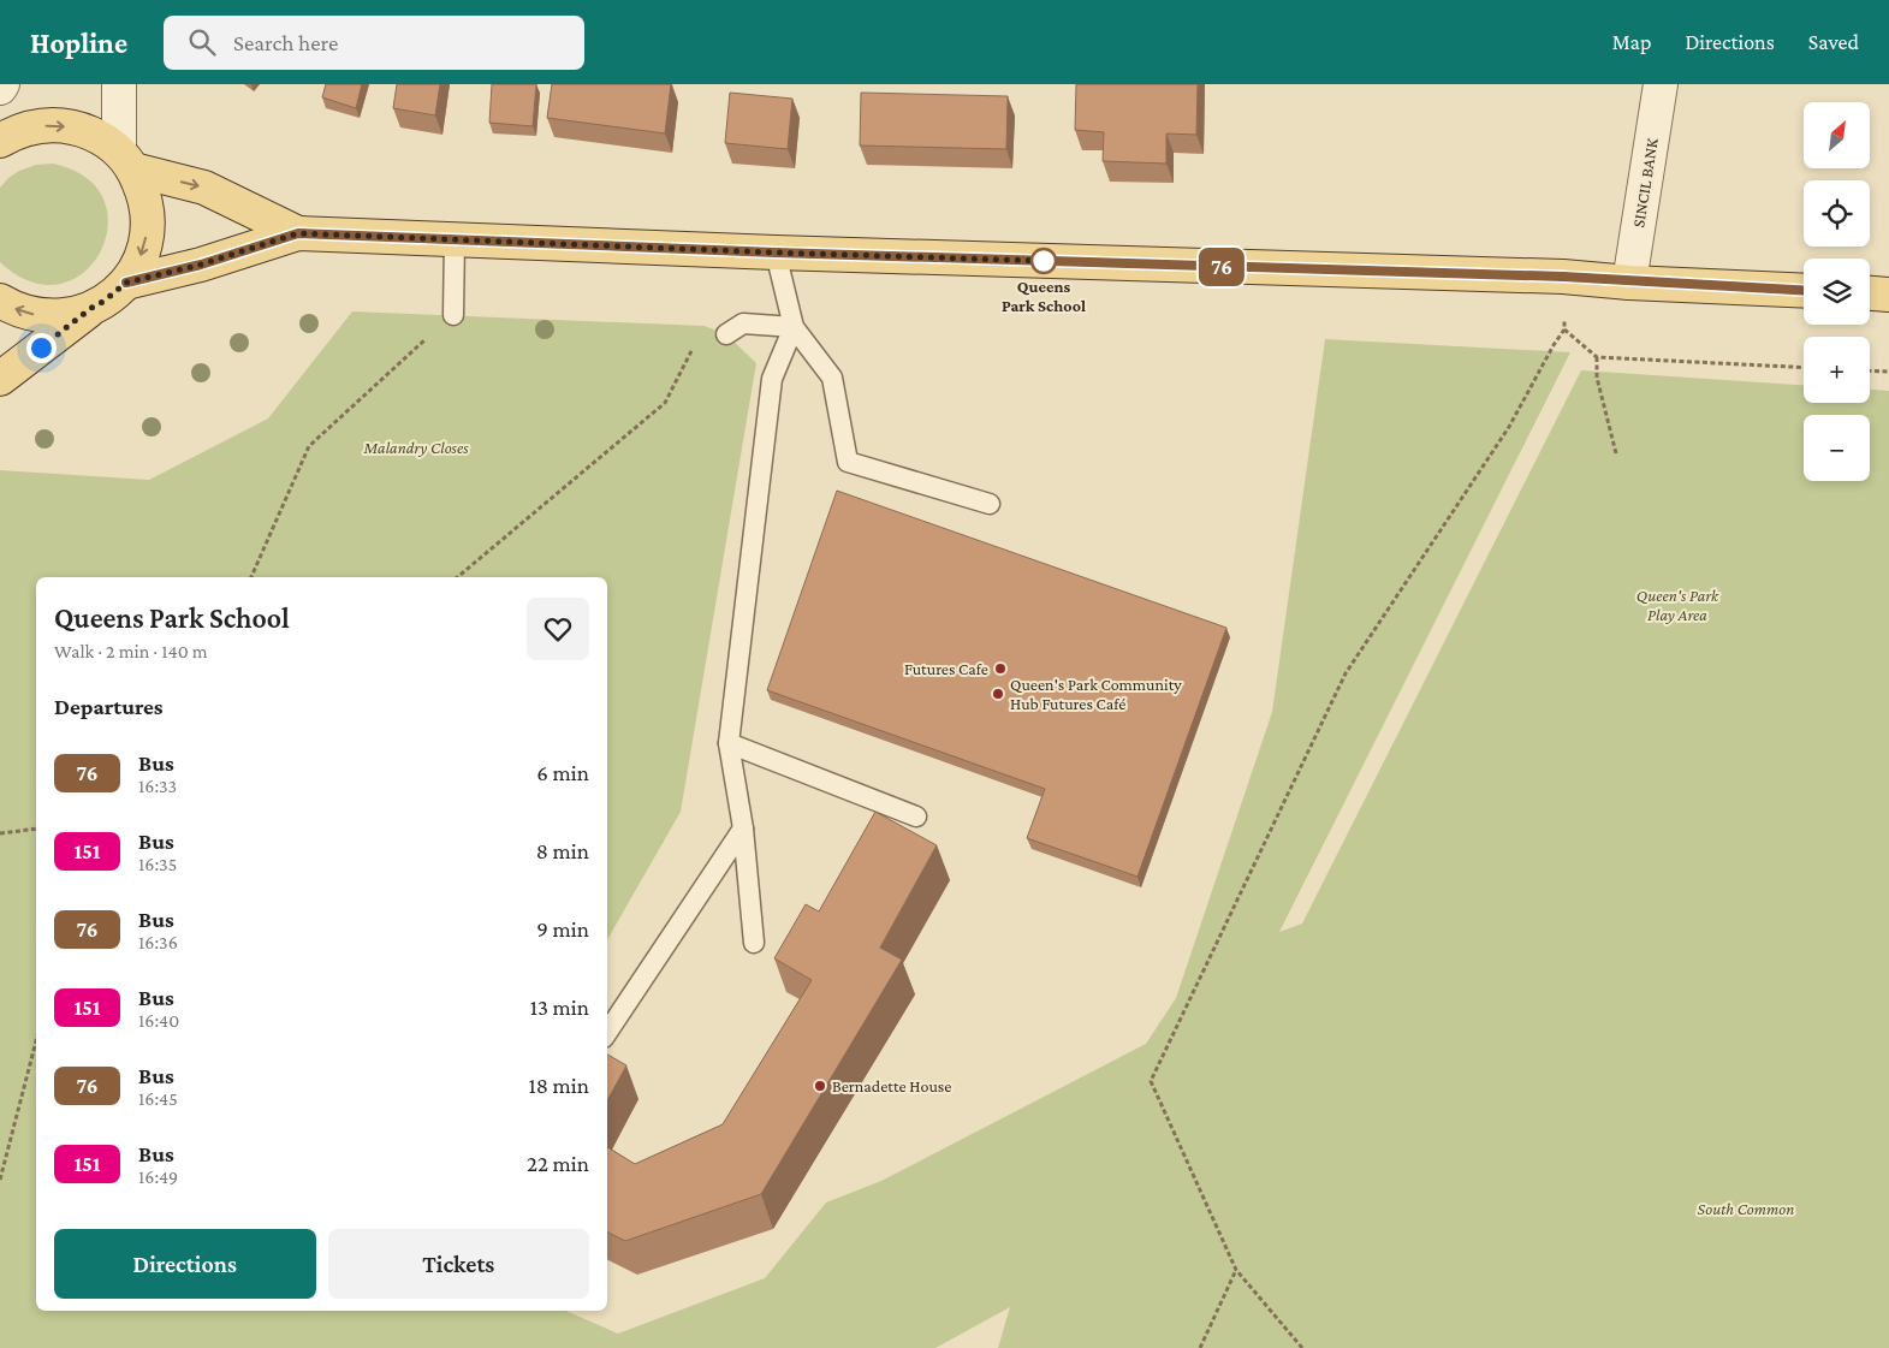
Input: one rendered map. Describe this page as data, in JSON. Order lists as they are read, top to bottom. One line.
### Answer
{"streets":{"street":["SINCIL BANK"]},"parks":["Malandry Closes","Queen's Park Play Area","South Common"],"places":["Queens Park School","Futures Cafe","Queen's Park Community Hub Futures Café","Bernadette House"],"lines":["bus line 76"],"north":"top right","page":{"header":"Hopline","search":"Search here","nav":["Map","Directions","Saved"],"on_map":"76","map_buttons":["+","−"],"heading":[["Queens Park School","Walk · 2 min · 140 m"],"Departures"],"list":[{"mark":"76","name":"Bus","note":"16:33","value":"6 min"},{"mark":"151","name":"Bus","note":"16:35","value":"8 min"},{"mark":"76","name":"Bus","note":"16:36","value":"9 min"},{"mark":"151","name":"Bus","note":"16:40","value":"13 min"},{"mark":"76","name":"Bus","note":"16:45","value":"18 min"},{"mark":"151","name":"Bus","note":"16:49","value":"22 min"}],"buttons":["Directions","Tickets"]}}
